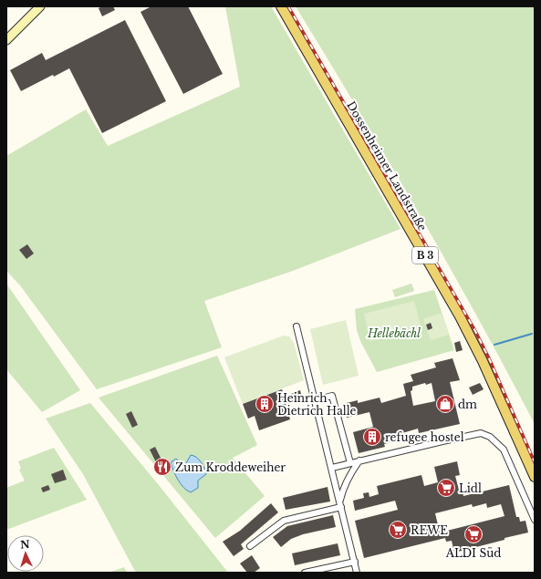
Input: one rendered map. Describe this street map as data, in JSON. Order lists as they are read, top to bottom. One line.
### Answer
{"streets":{"main road":["Dossenheimer Landstraße","B 3"]},"parks":["Hellebächl"],"places":{"building":["Heinrich Dietrich Halle","refugee hostel"],"shop":["dm"],"restaurant":["Zum Kroddeweiher"],"supermarket":["Lidl","REWE","ALDI Süd"]},"north":"top"}
